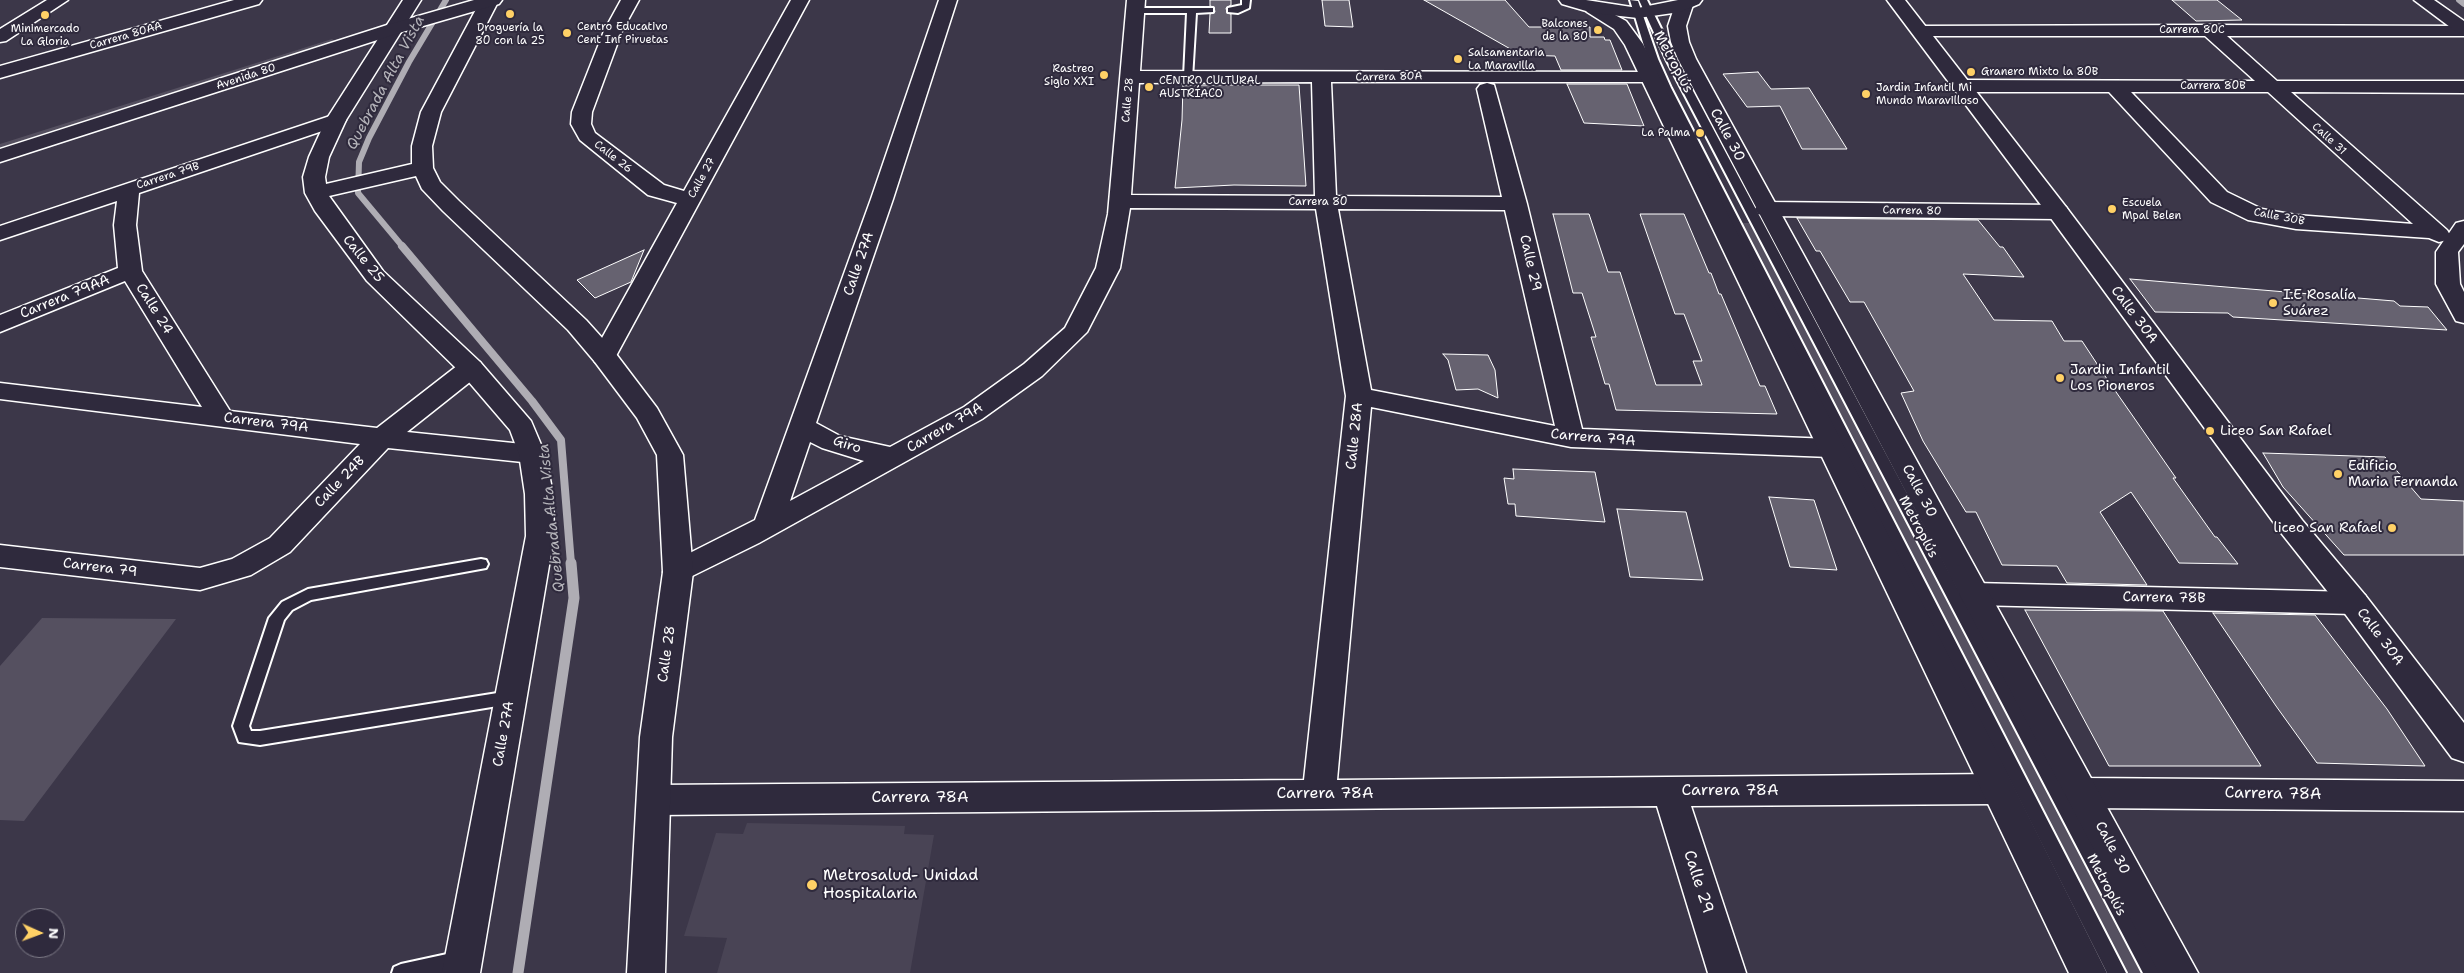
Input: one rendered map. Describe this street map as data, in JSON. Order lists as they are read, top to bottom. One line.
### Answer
{"streets":{"street":["Carrera 80C","Carrera 80AA","Avenida 80","Carrera 80A","Carrera 80B","Calle 28","Calle 30","Calle 31","Calle 26","Carrera 79B","Calle 27","Carrera 80","Calle 30B","Calle 25","Calle 29","Calle 27A","Carrera 79AA","Calle 24","Calle 30A","Carrera 79A","Calle 28A","Giro","Calle 24B","Carrera 79","Carrera 78B","Carrera 78A"],"lane":["Metroplús"]},"crossings":[["Carrera 80C","Calle 31"],["Carrera 80C","Calle 30A"],["Carrera 80A","Calle 28"],["Carrera 80A","Calle 28A"],["Carrera 80B","Calle 31"],["Carrera 80B","Calle 30B"],["Carrera 80B","Calle 30A"],["Calle 28","Calle 27"],["Calle 28","Carrera 80"],["Calle 28","Carrera 79A"],["Calle 28","Carrera 78A"],["Calle 30","Carrera 80"],["Calle 30","Carrera 78B"],["Calle 30","Carrera 78A"],["Calle 31","Calle 30B"],["Calle 26","Calle 27"],["Carrera 79B","Calle 24"],["Carrera 80","Calle 29"],["Carrera 80","Calle 30A"],["Carrera 80","Carrera 79A"],["Carrera 80","Calle 28A"],["Calle 25","Calle 27A"],["Calle 25","Carrera 79A"],["Calle 25","Calle 24B"],["Calle 29","Carrera 79A"],["Calle 29","Carrera 78A"],["Calle 27A","Carrera 79A"],["Calle 27A","Giro"],["Carrera 79AA","Calle 24"],["Calle 24","Carrera 79A"],["Calle 30A","Carrera 78B"],["Carrera 79A","Calle 28A"],["Carrera 79A","Giro"],["Carrera 79A","Calle 24B"],["Calle 28A","Carrera 78A"],["Calle 24B","Carrera 79"]],"water":["Quebrada Alta Vista"],"places":["Droguería la 80 con la 25","Minimercado La Gloria","Balcones de la 80","Centro Educativo Cent Inf Piruetas","Salsamentaria La Maravilla","Granero Mixto la 80B","Rastreo Siglo XXI","CENTRO CULTURAL AUSTRÍACO","Jardin Infantil Mi Mundo Maravilloso","La Palma","Escuela Mpal Belen","I.E Rosalía Suárez","Jardin Infantil Los Pioneros","Liceo San Rafael","Edificio Maria Fernanda","liceo San Rafael","Metrosalud- Unidad Hospitalaria"],"north":"right"}
